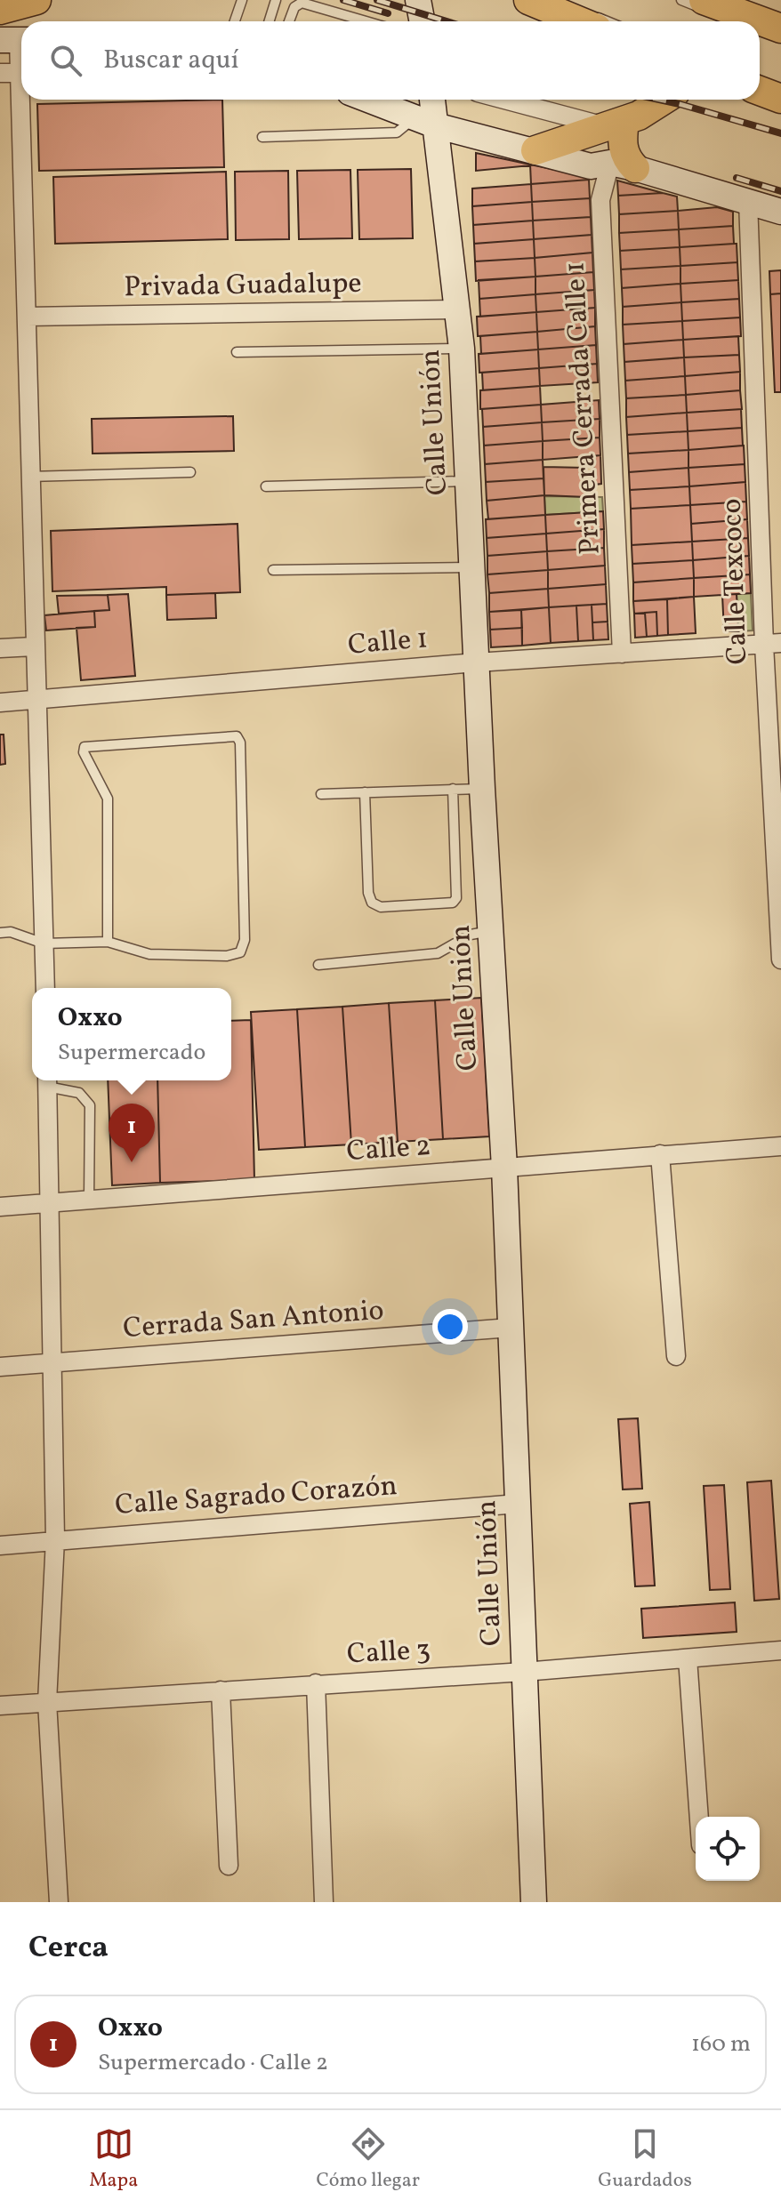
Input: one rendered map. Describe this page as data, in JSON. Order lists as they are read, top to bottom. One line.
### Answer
{"streets":{"street":["Privada Guadalupe","Primera Cerrada Calle 1","Calle Unión","Calle Texcoco","Calle 1","Calle 2","Cerrada San Antonio","Calle Sagrado Corazón","Calle 3"]},"crossings":[["Privada Guadalupe","Calle Unión"],["Primera Cerrada Calle 1","Calle 1"],["Calle Unión","Calle 1"],["Calle Unión","Calle 2"],["Calle Unión","Cerrada San Antonio"],["Calle Unión","Calle Sagrado Corazón"],["Calle Unión","Calle 3"],["Calle Texcoco","Calle 1"]],"page":{"search":"Buscar aquí","popup":["Oxxo","Supermercado"],"pins":"1","heading":"Cerca","list":[{"mark":"1","name":"Oxxo","note":"Supermercado · Calle 2","value":"160 m"}],"nav":["Mapa","Cómo llegar","Guardados"]}}
